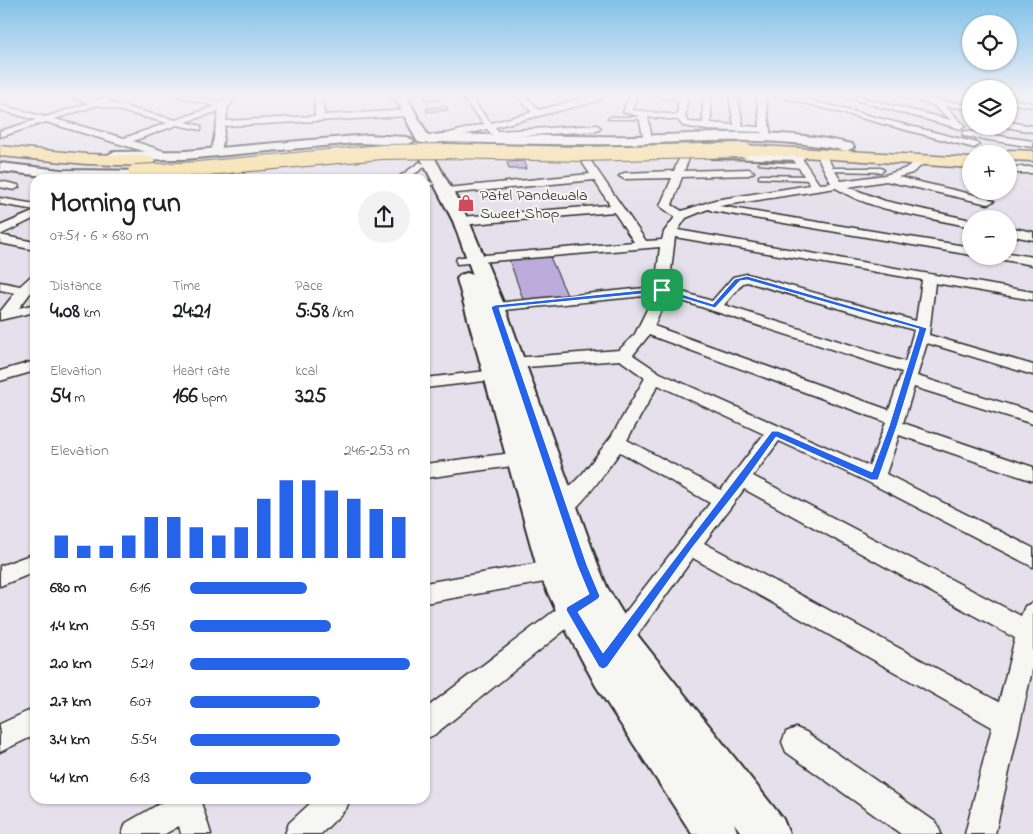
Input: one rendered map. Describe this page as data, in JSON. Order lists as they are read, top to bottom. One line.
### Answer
{"places":{"shop":["Patel Pandewala Sweet Shop"]},"page":{"map_buttons":["+","−"],"heading":["Morning run","07:51 · 6 × 680 m"],"stats":[["Distance","4.08 km"],["Time","24:21"],["Pace","5:58 /km"],["Elevation","54 m"],["Heart rate","166 bpm"],["kcal","325"]],"chart":["Elevation","246–253 m"],"list":[{"name":"680 m","note":"6:16"},{"name":"1.4 km","note":"5:59"},{"name":"2.0 km","note":"5:21"},{"name":"2.7 km","note":"6:07"},{"name":"3.4 km","note":"5:54"},{"name":"4.1 km","note":"6:13"}]}}
